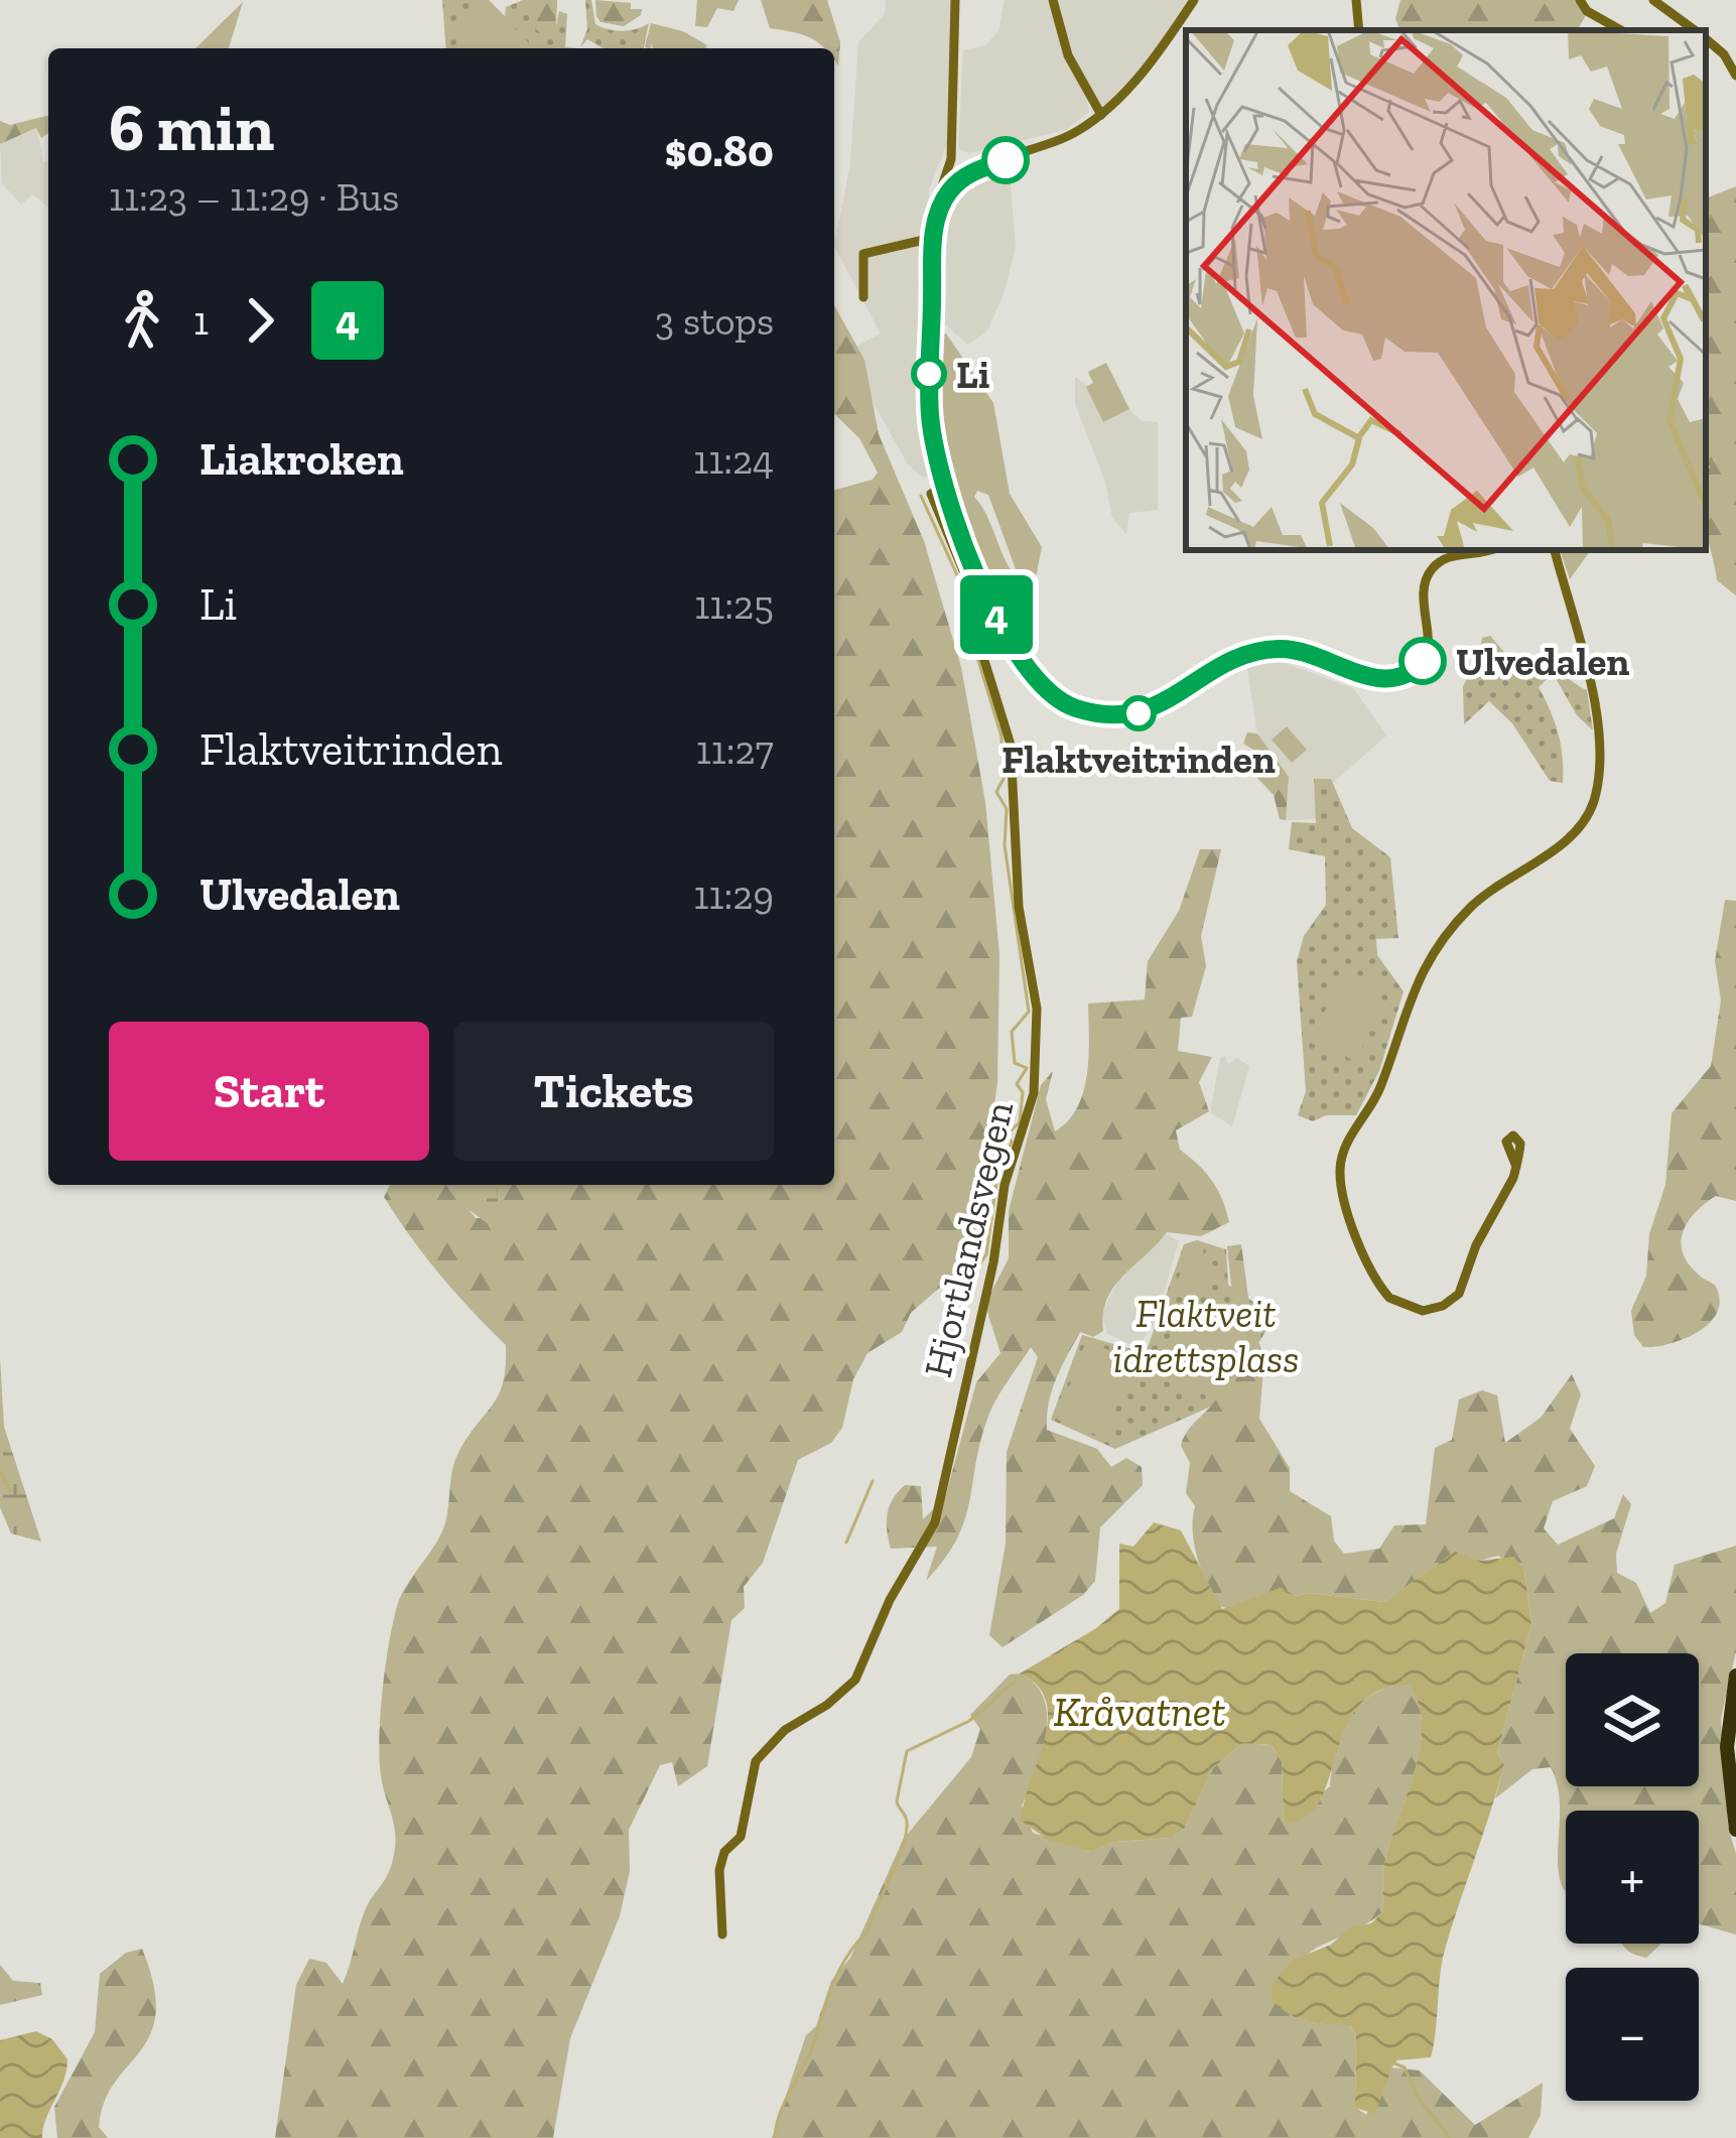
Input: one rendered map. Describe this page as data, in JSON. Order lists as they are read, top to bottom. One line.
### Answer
{"streets":{"main road":["Hjortlandsvegen"]},"water":["Kråvatnet"],"parks":["Flaktveit idrettsplass"],"places":["Li","Ulvedalen","Flaktveitrinden"],"lines":["bus line 4"],"page":{"on_map":"4","heading":["6 min","11:23 – 11:29 · Bus","$0.80"],"legs":["1","4","3 stops"],"list":[{"name":"Liakroken","value":"11:24"},{"name":"Li","value":"11:25"},{"name":"Flaktveitrinden","value":"11:27"},{"name":"Ulvedalen","value":"11:29"}],"buttons":["Start","Tickets"],"map_buttons":["+","−"]}}
